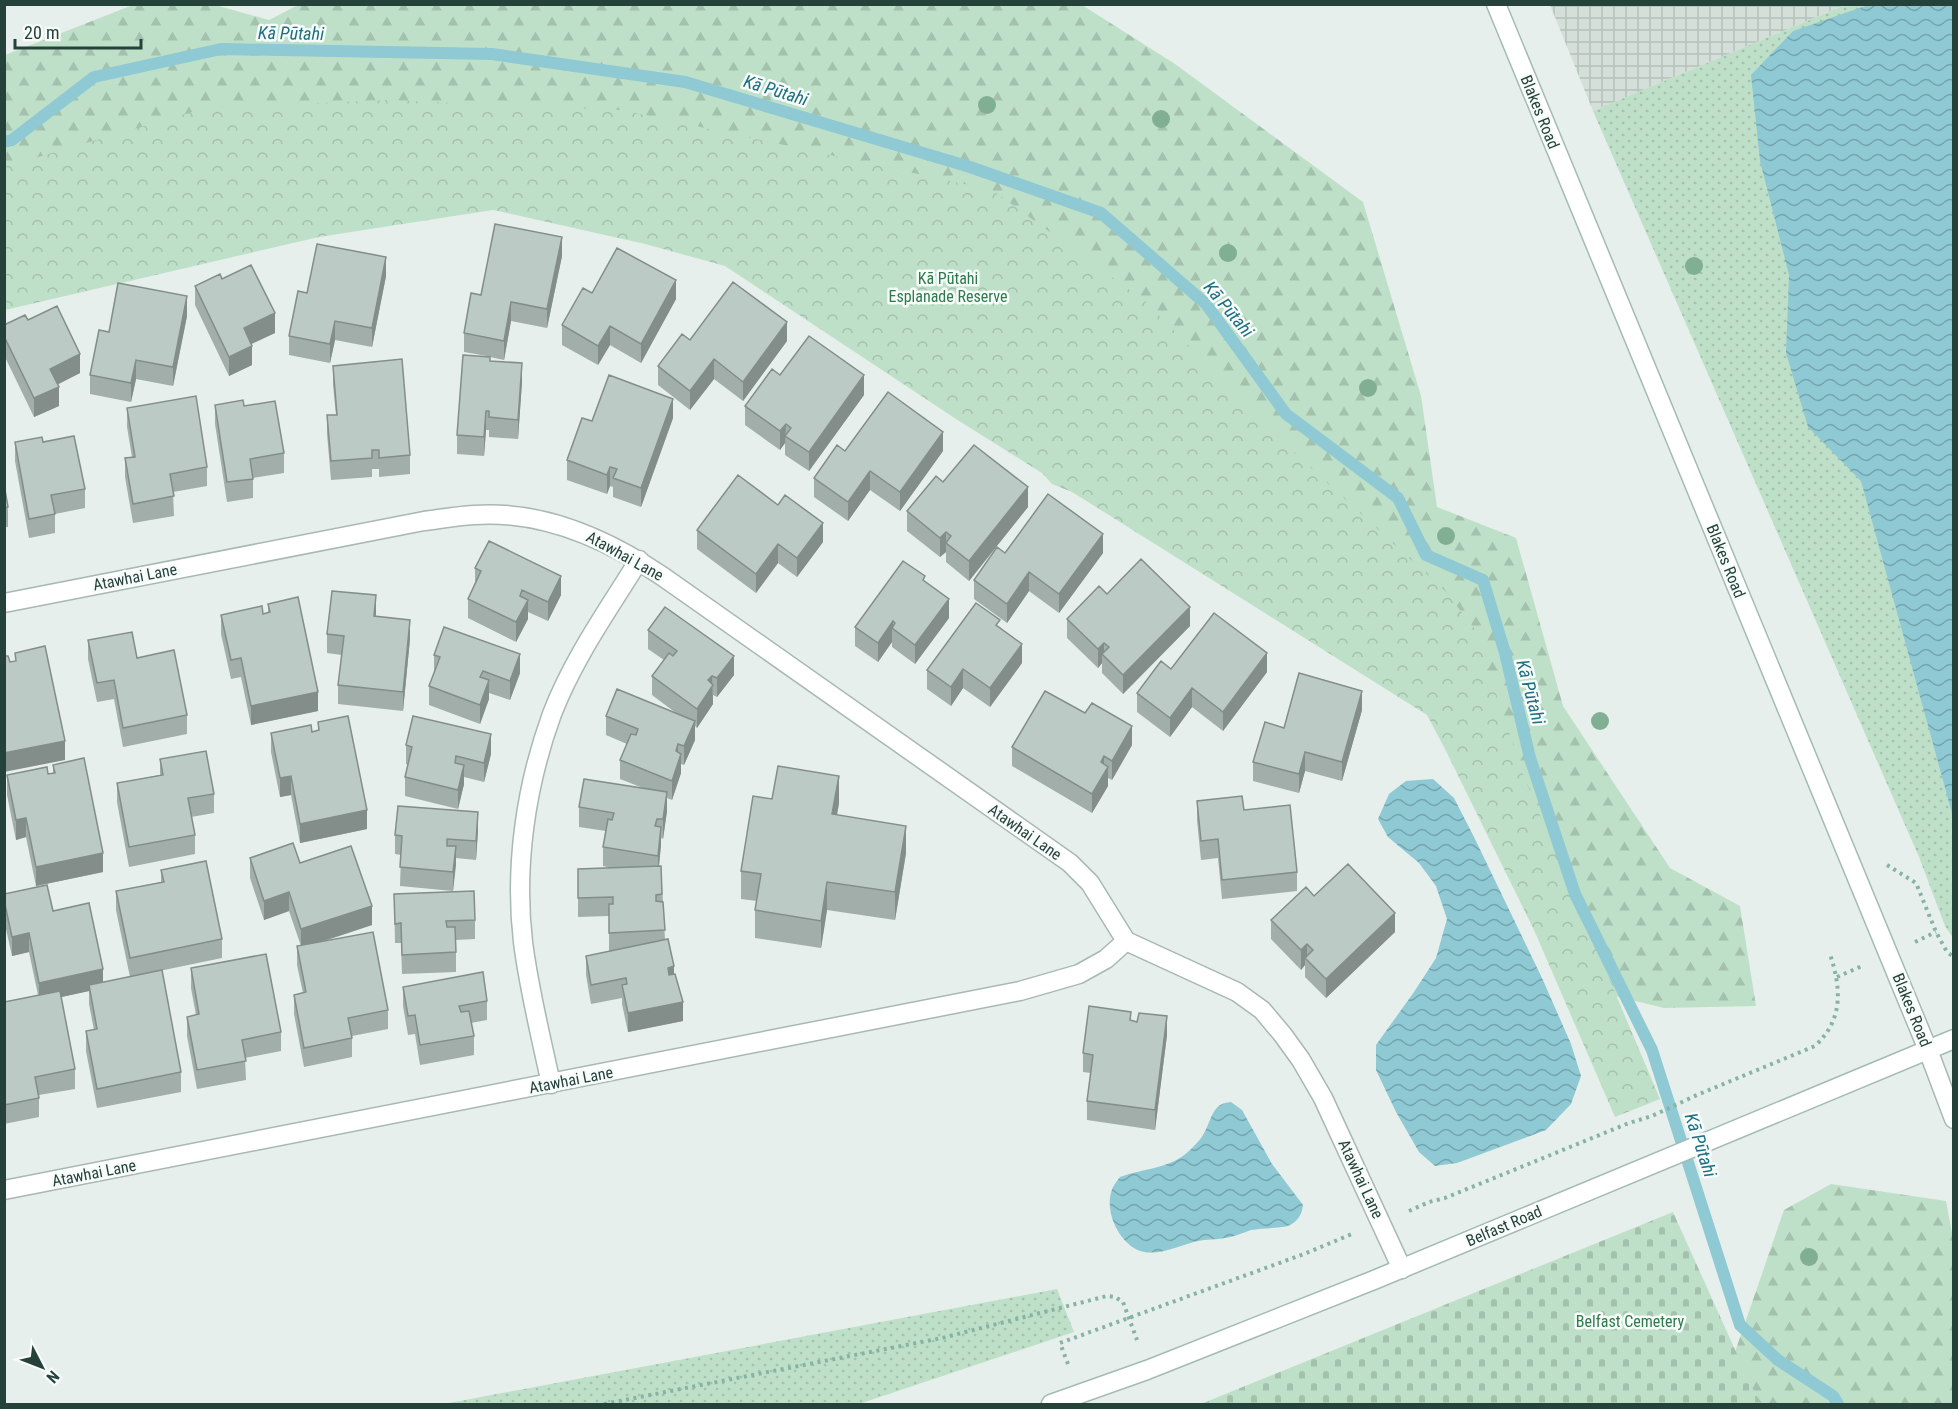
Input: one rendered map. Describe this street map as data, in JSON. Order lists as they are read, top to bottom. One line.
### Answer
{"streets":{"street":["Blakes Road","Atawhai Lane","Belfast Road"]},"crossings":[["Blakes Road","Belfast Road"],["Atawhai Lane","Belfast Road"]],"water":["Kā Pūtahi"],"parks":["Kā Pūtahi Esplanade Reserve","Belfast Cemetery"],"scale_bar":"20 m","north":"bottom right"}
